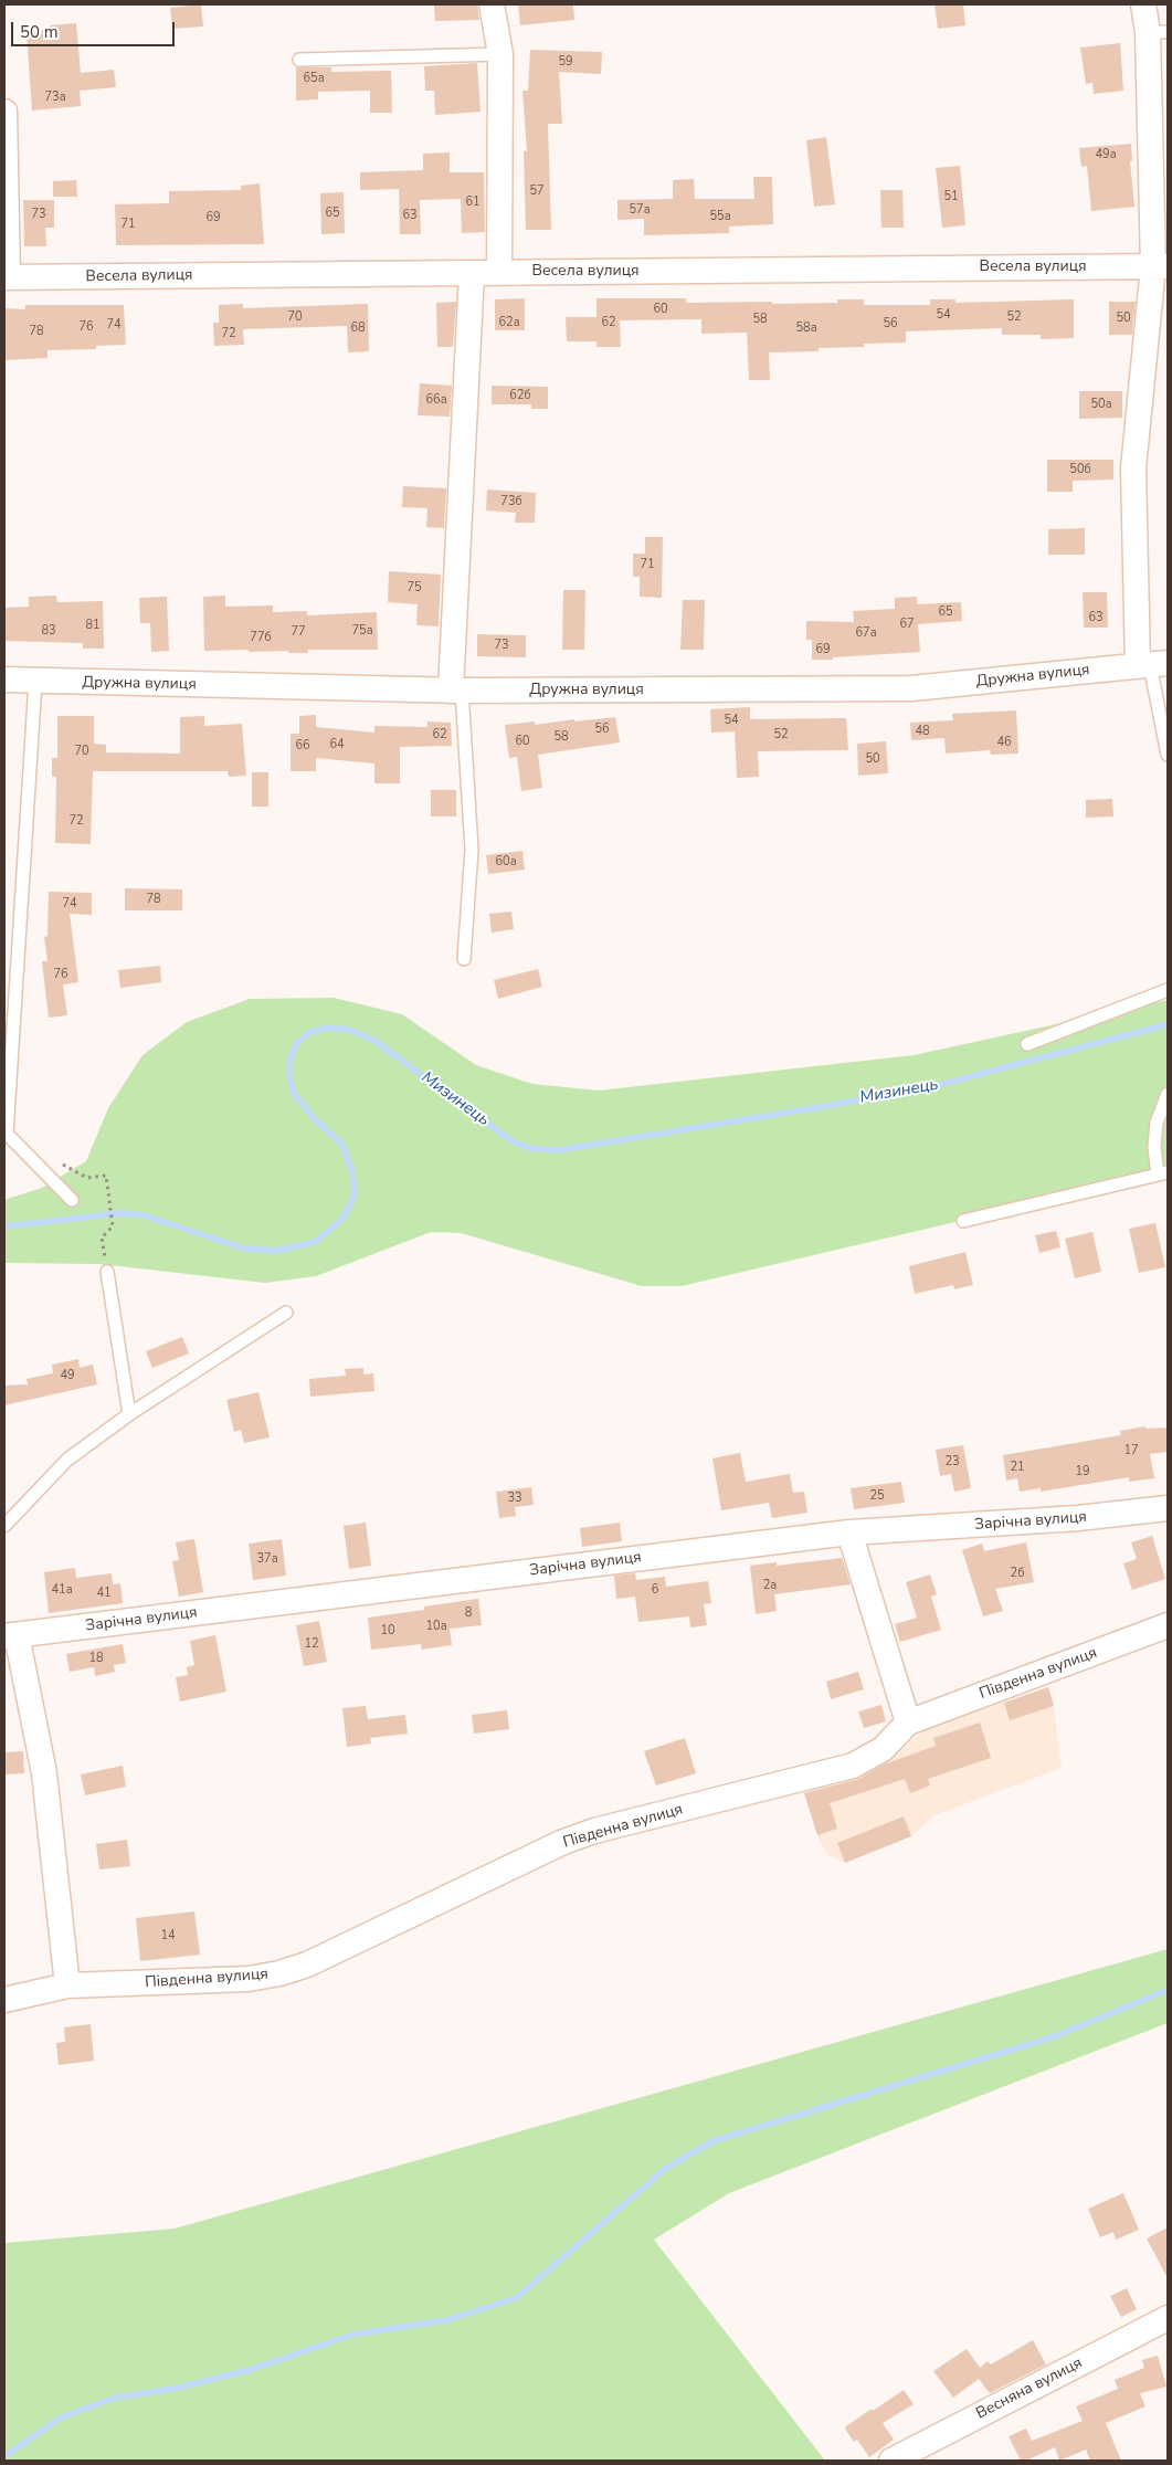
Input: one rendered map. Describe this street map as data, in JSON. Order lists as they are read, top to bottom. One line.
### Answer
{"streets":{"street":["Весела вулиця","Дружна вулиця","Зарічна вулиця","Південна вулиця","Весняна вулиця"]},"water":["Мизинець"],"house_numbers":["59","65а","73а","49а","57","51","61","57а","65","73","63","55а","69","71","60","54","70","52","50","58","62а","62","56","74","76","68","58а","78","72","62б","66а","50а","50б","73б","71","75","65","63","67","81","83","75а","77","67а","77б","73","69","54","56","48","62","52","58","60","46","64","66","70","50","72","60а","78","74","76","49","17","23","21","19","25","33","37а","2б","2а","41а","6","41","8","10а","10","12","18","14"],"scale_bar":"50 m"}
